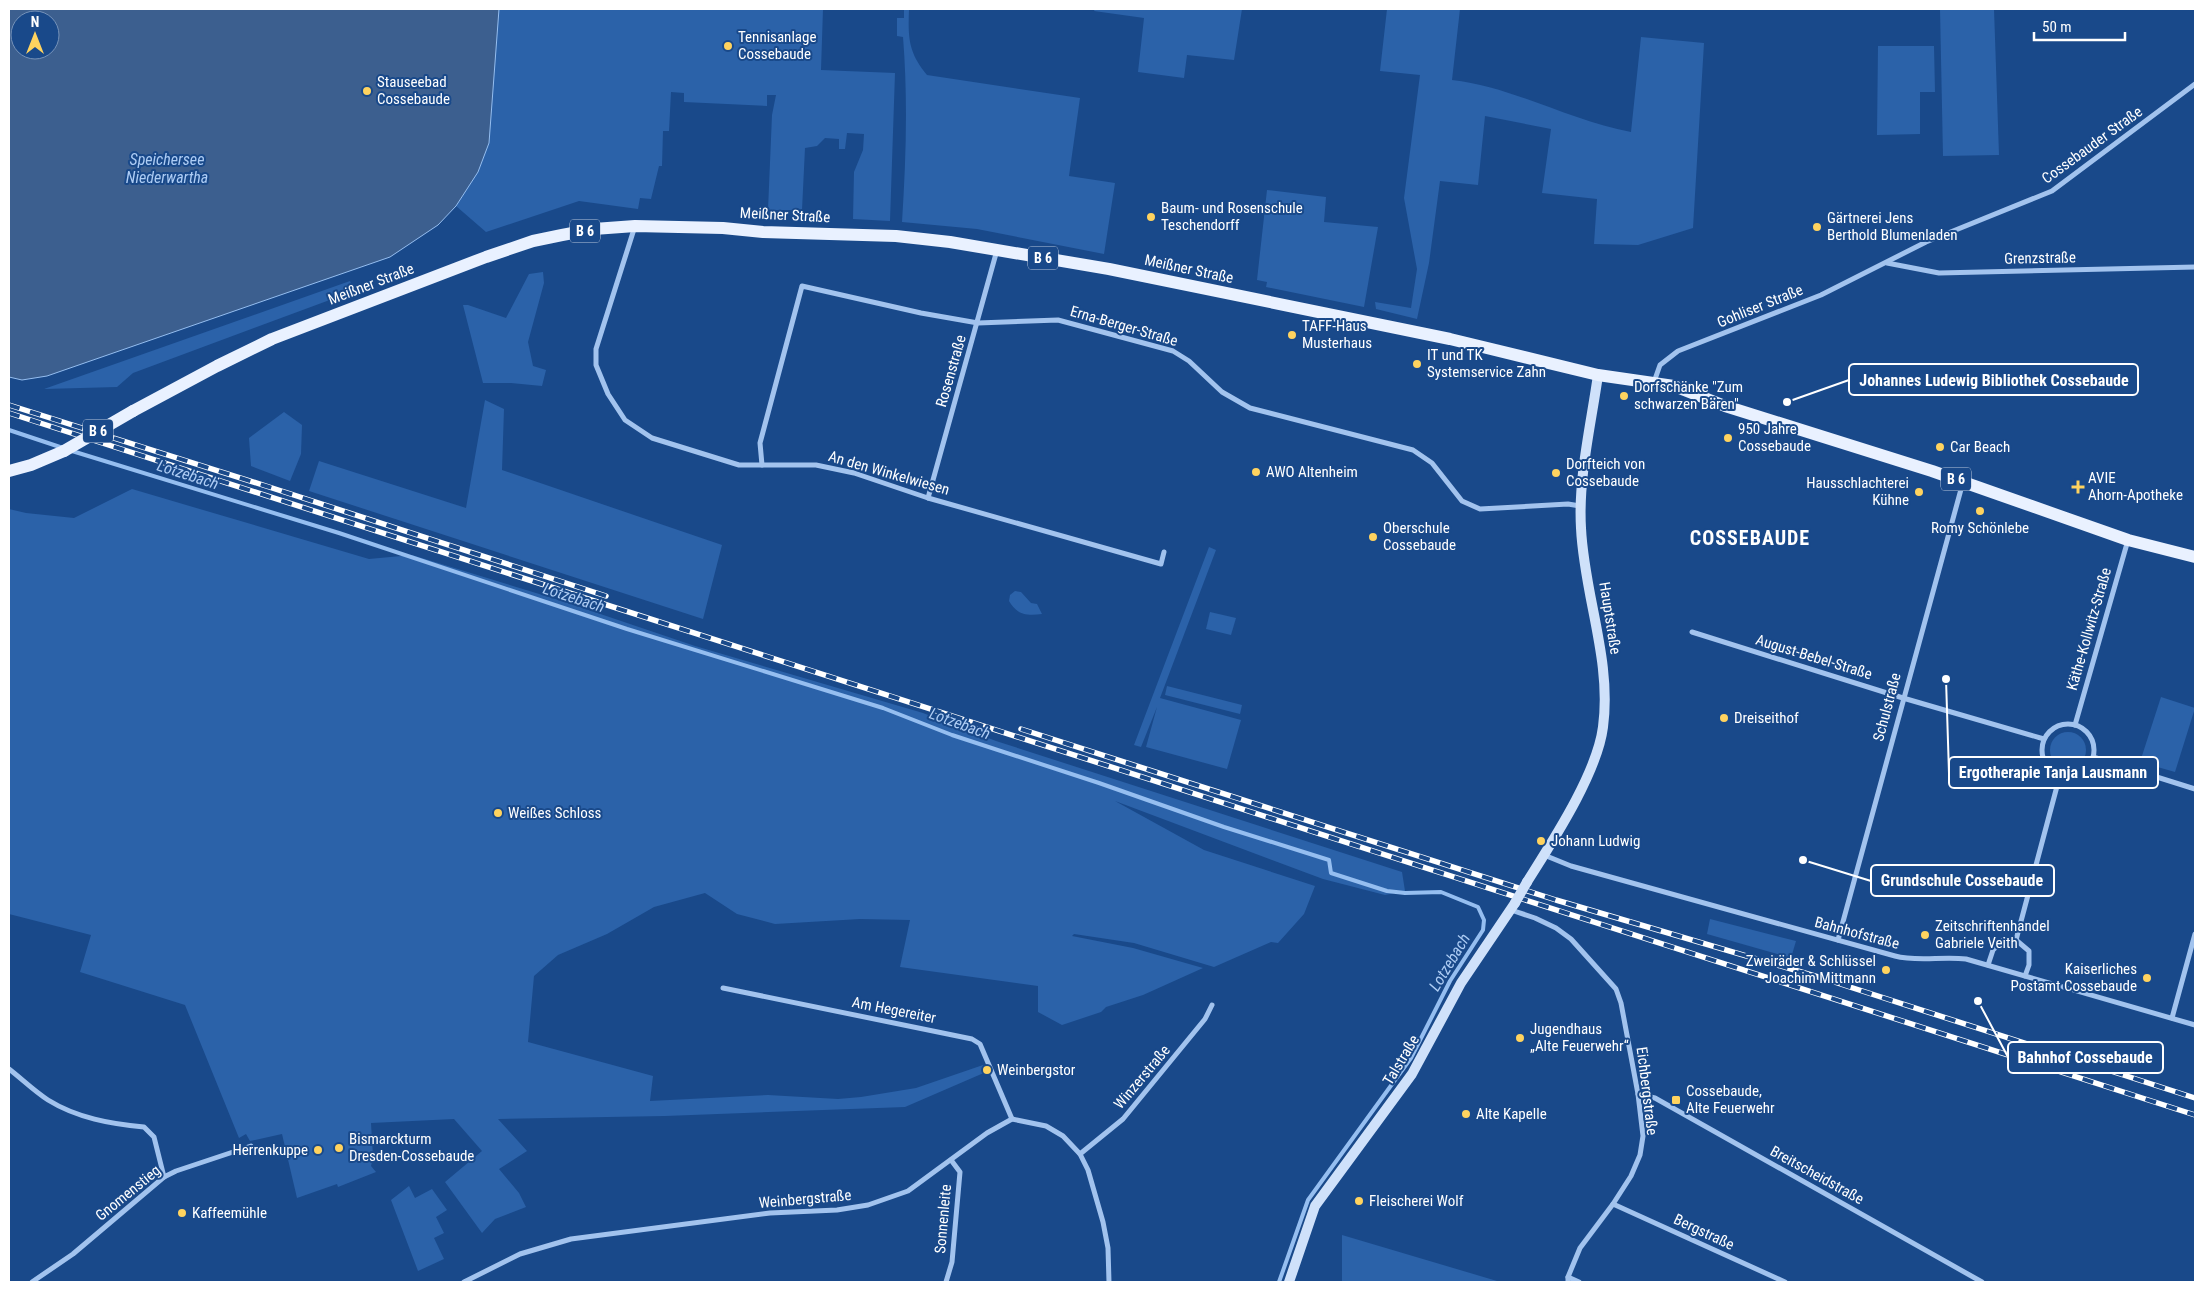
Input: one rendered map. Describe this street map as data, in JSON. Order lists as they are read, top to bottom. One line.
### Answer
{"streets":{"main road":["Meißner Straße","B 6"],"street":["Cossebauder Straße","Grenzstraße","Gohliser Straße","Erna-Berger-Straße","Rosenstraße","An den Winkelwiesen","Hauptstraße","Käthe-Kollwitz-Straße","August-Bebel-Straße","Schulstraße","Bahnhofstraße","Am Hegereiter","Talstraße","Winzerstraße","Eichbergstraße","Breitscheidstraße","Gnomenstieg","Weinbergstraße","Sonnenleite","Bergstraße"]},"crossings":[["Cossebauder Straße","Grenzstraße"],["Cossebauder Straße","Gohliser Straße"],["Meißner Straße","B 6"],["Meißner Straße","Rosenstraße"],["Meißner Straße","An den Winkelwiesen"],["Meißner Straße","Hauptstraße"],["B 6","Gohliser Straße"],["B 6","Hauptstraße"],["B 6","Käthe-Kollwitz-Straße"],["B 6","Schulstraße"],["Grenzstraße","Gohliser Straße"],["Erna-Berger-Straße","Rosenstraße"],["Erna-Berger-Straße","An den Winkelwiesen"],["Erna-Berger-Straße","Hauptstraße"],["Rosenstraße","An den Winkelwiesen"],["Hauptstraße","Bahnhofstraße"],["Hauptstraße","Talstraße"],["Käthe-Kollwitz-Straße","August-Bebel-Straße"],["August-Bebel-Straße","Schulstraße"],["Schulstraße","Bahnhofstraße"],["Bahnhofstraße","Talstraße"],["Am Hegereiter","Weinbergstraße"],["Talstraße","Eichbergstraße"],["Eichbergstraße","Breitscheidstraße"],["Eichbergstraße","Bergstraße"],["Weinbergstraße","Sonnenleite"]],"districts":["COSSEBAUDE"],"water":["Speichersee Niederwartha","Lotzebach"],"places":{"other":["Tennisanlage Cossebaude","Stauseebad Cossebaude","Baum- und Rosenschule Teschendorff","Gärtnerei Jens Berthold Blumenladen","TAFF-Haus Musterhaus","IT und TK Systemservice Zahn","Dorfschänke \"Zum schwarzen Bären\"","Johannes Ludewig Bibliothek Cossebaude","950 Jahre Cossebaude","Car Beach","AWO Altenheim","Dorfteich von Cossebaude","Hausschlachterei Kühne","Romy Schönlebe","Oberschule Cossebaude","Ergotherapie Tanja Lausmann","Dreiseithof","Weißes Schloss","Johann Ludwig","Grundschule Cossebaude","Zeitschriftenhandel Gabriele Veith","Zweiräder & Schlüssel Joachim Mittmann","Kaiserliches Postamt Cossebaude","Bahnhof Cossebaude","Jugendhaus „Alte Feuerwehr“","Weinbergstor","Alte Kapelle","Bismarckturm Dresden-Cossebaude","Herrenkuppe","Fleischerei Wolf","Kaffeemühle"],"health":["AVIE Ahorn-Apotheke"],"transit":["Cossebaude, Alte Feuerwehr"]},"scale_bar":"50 m","north":"top"}
